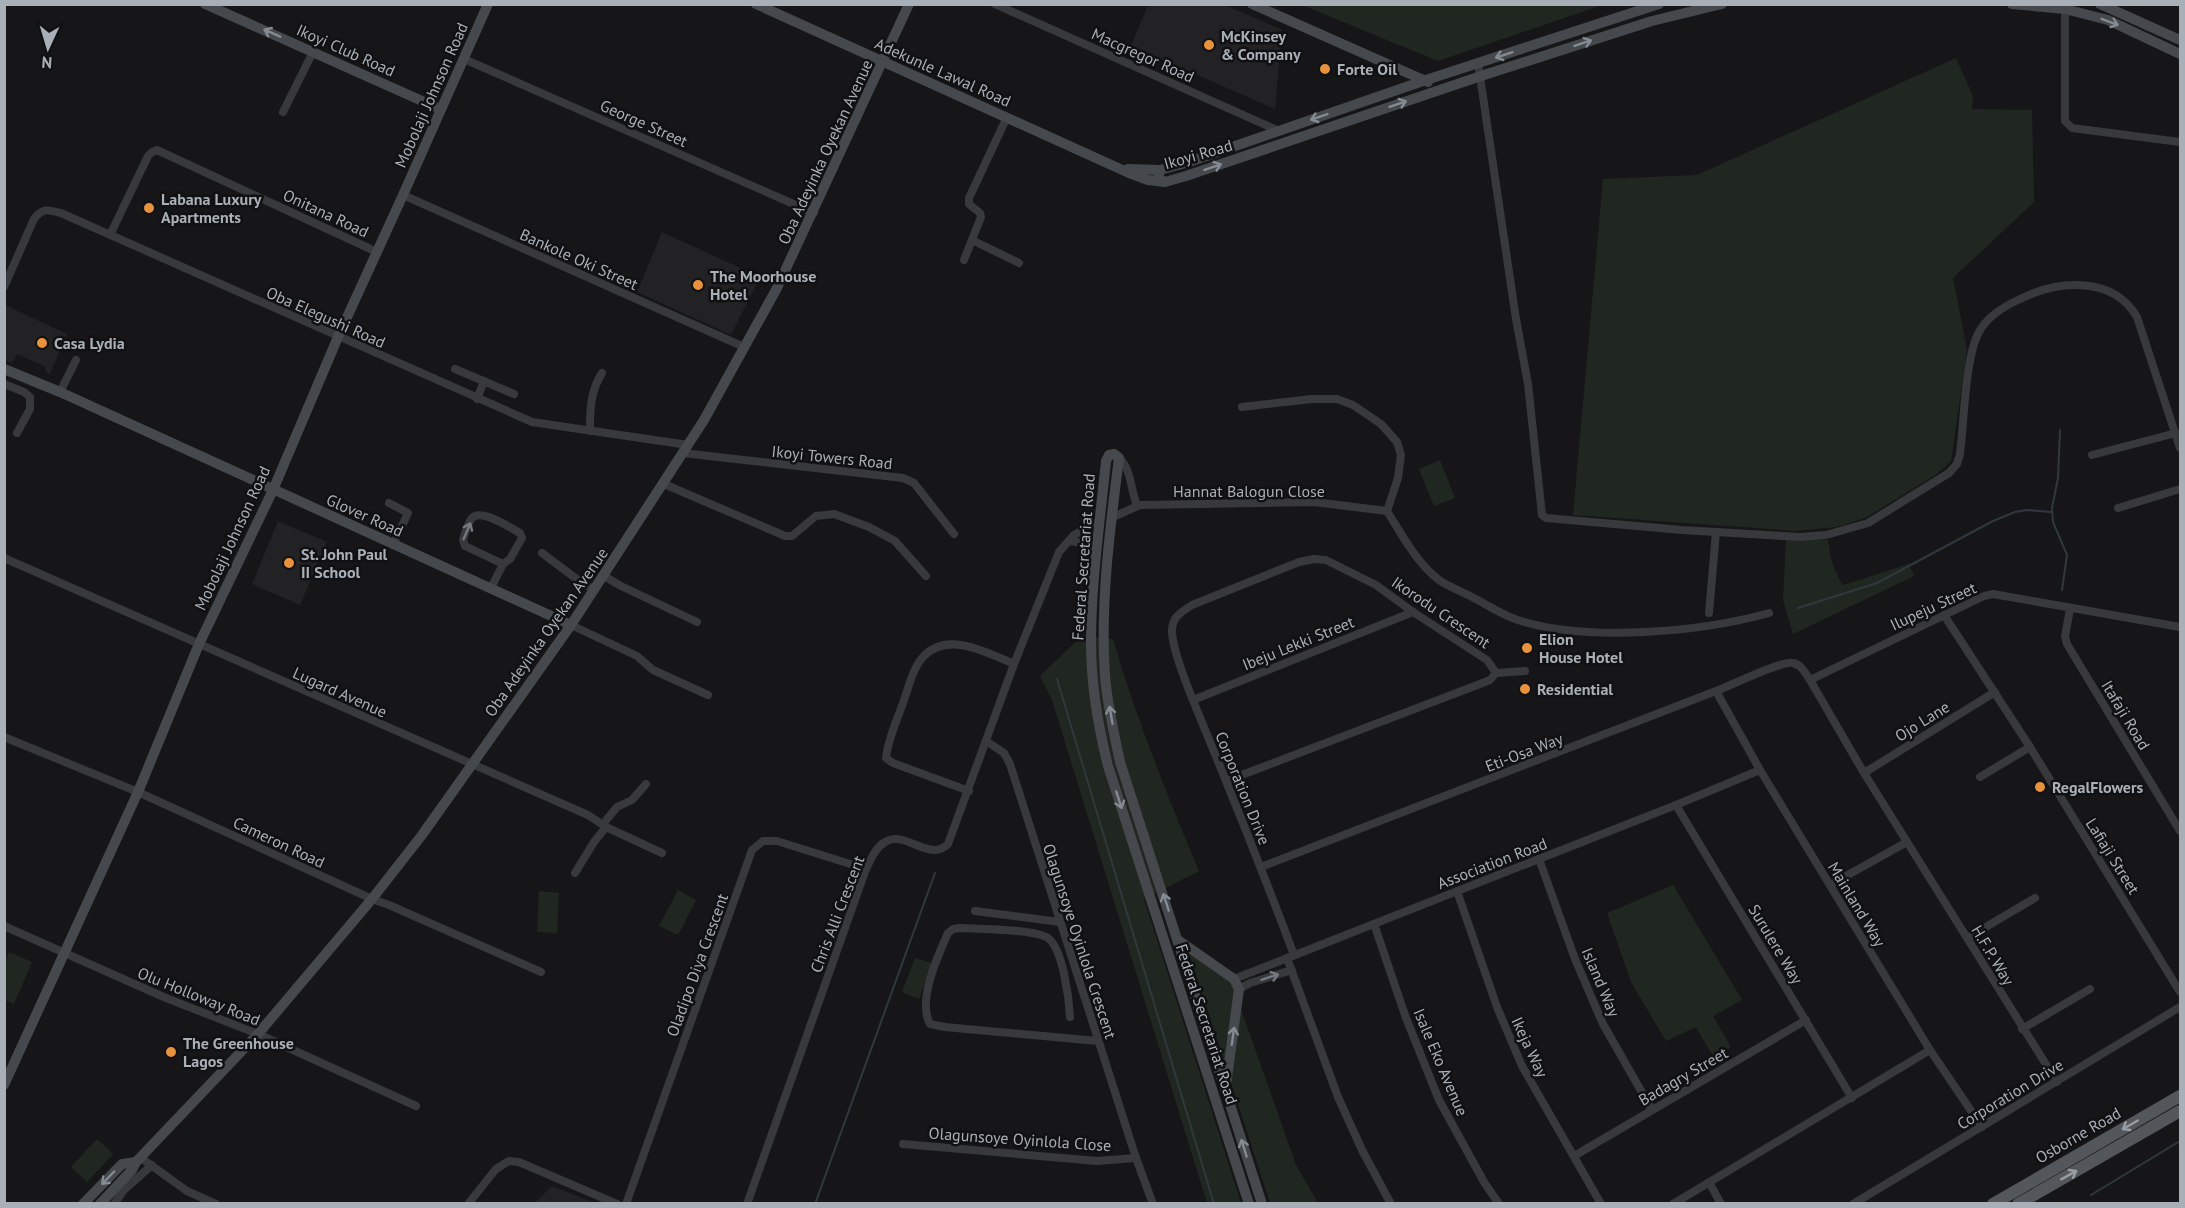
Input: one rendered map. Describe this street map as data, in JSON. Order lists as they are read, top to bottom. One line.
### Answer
{"streets":{"main road":["Ikoyi Club Road","Adekunle Lawal Road","Mobolaji Johnson Road","Oba Adeyinka Oyekan Avenue","Ikoyi Road","Glover Road","Federal Secretariat Road","Osborne Road"],"street":["Macgregor Road","George Street","Onitana Road","Bankole Oki Street","Oba Elegushi Road","Ikoyi Towers Road","Hannat Balogun Close","Ilupeju Street","Ikorodu Crescent","Ibeju Lekki Street","Lugard Avenue","Itafaji Road","Ojo Lane","Eti-Osa Way","Corporation Drive","Cameron Road","Lafiaji Street","Association Road","Mainland Way","Chris Alli Crescent","Olagunsoye Oyinlola Crescent","Surulere Way","H.F.P. Way","Oladipo Diya Crescent","Island Way","Olu Holloway Road","Ikeja Way","Isale Eko Avenue","Badagry Street","Olagunsoye Oyinlola Close"]},"crossings":[["Ikoyi Club Road","Mobolaji Johnson Road"],["Macgregor Road","Ikoyi Road"],["Adekunle Lawal Road","Oba Adeyinka Oyekan Avenue"],["Adekunle Lawal Road","Ikoyi Road"],["Mobolaji Johnson Road","George Street"],["Mobolaji Johnson Road","Onitana Road"],["Mobolaji Johnson Road","Bankole Oki Street"],["Mobolaji Johnson Road","Oba Elegushi Road"],["Mobolaji Johnson Road","Glover Road"],["Mobolaji Johnson Road","Lugard Avenue"],["Mobolaji Johnson Road","Cameron Road"],["Mobolaji Johnson Road","Olu Holloway Road"],["George Street","Oba Adeyinka Oyekan Avenue"],["Oba Adeyinka Oyekan Avenue","Bankole Oki Street"],["Oba Adeyinka Oyekan Avenue","Oba Elegushi Road"],["Oba Adeyinka Oyekan Avenue","Ikoyi Towers Road"],["Oba Adeyinka Oyekan Avenue","Glover Road"],["Oba Adeyinka Oyekan Avenue","Lugard Avenue"],["Oba Adeyinka Oyekan Avenue","Cameron Road"],["Oba Adeyinka Oyekan Avenue","Olu Holloway Road"],["Onitana Road","Oba Elegushi Road"],["Oba Elegushi Road","Ikoyi Towers Road"],["Hannat Balogun Close","Federal Secretariat Road"],["Federal Secretariat Road","Chris Alli Crescent"],["Ilupeju Street","Itafaji Road"],["Ilupeju Street","Lafiaji Street"],["Ilupeju Street","H.F.P. Way"],["Ikorodu Crescent","Ibeju Lekki Street"],["Ikorodu Crescent","Corporation Drive"],["Ibeju Lekki Street","Corporation Drive"],["Ojo Lane","Lafiaji Street"],["Ojo Lane","H.F.P. Way"],["Eti-Osa Way","Corporation Drive"],["Eti-Osa Way","Mainland Way"],["Eti-Osa Way","H.F.P. Way"],["Corporation Drive","Association Road"],["Corporation Drive","Mainland Way"],["Corporation Drive","H.F.P. Way"],["Association Road","Mainland Way"],["Association Road","Surulere Way"],["Association Road","Island Way"],["Association Road","Ikeja Way"],["Association Road","Isale Eko Avenue"],["Chris Alli Crescent","Olagunsoye Oyinlola Crescent"],["Chris Alli Crescent","Oladipo Diya Crescent"],["Olagunsoye Oyinlola Crescent","Olagunsoye Oyinlola Close"],["Surulere Way","Badagry Street"],["Island Way","Badagry Street"],["Ikeja Way","Badagry Street"]],"one_way":["Ikoyi Club Road"],"places":["McKinsey & Company","Forte Oil","Labana Luxury Apartments","The Moorhouse Hotel","Casa Lydia","St. John Paul II School","Elion House Hotel","Residential","RegalFlowers","The Greenhouse Lagos"],"north":"bottom"}
